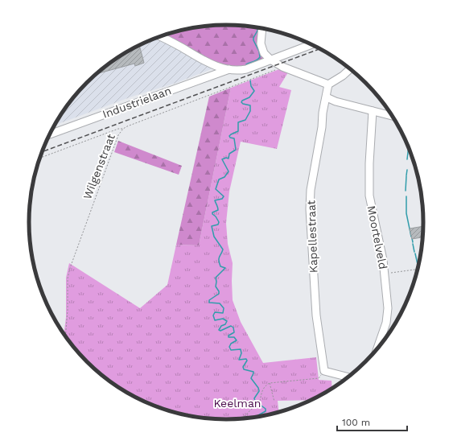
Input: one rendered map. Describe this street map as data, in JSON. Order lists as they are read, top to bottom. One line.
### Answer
{"streets":{"street":["Industrielaan","Kapellestraat","Moortelveld"],"path":["Wilgenstraat"]},"parks":["Keelman"],"scale_bar":"100 m"}
